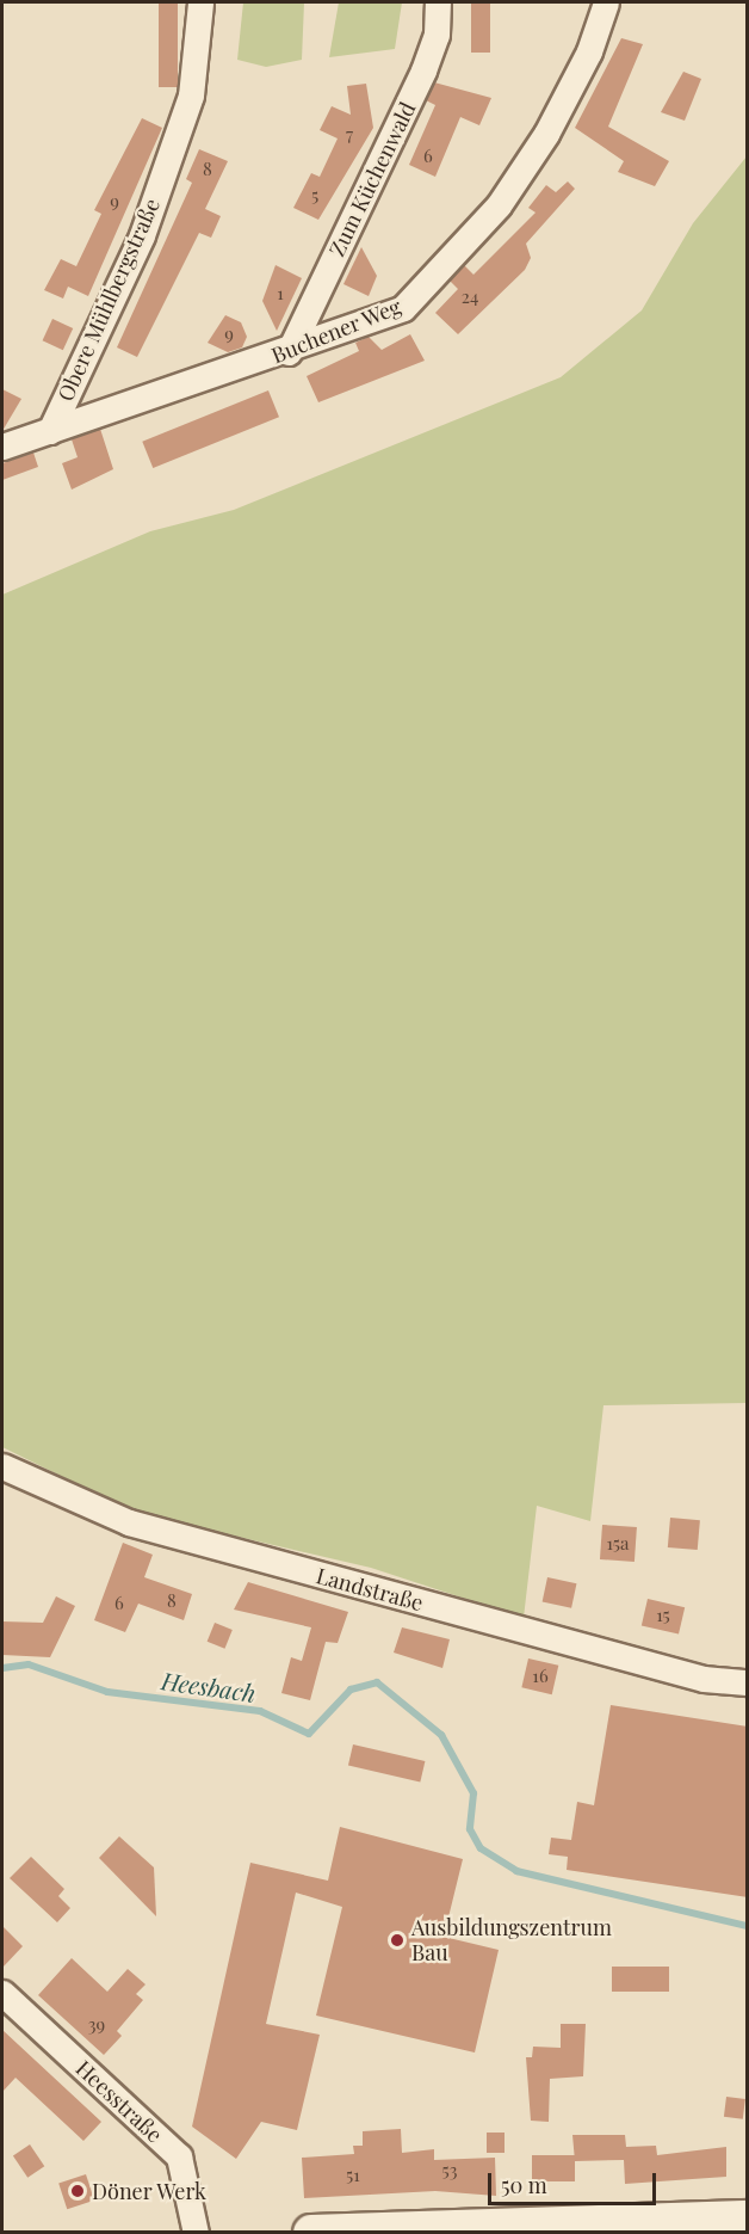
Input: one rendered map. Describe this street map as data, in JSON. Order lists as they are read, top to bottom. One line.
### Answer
{"streets":{"street":["Zum Küchenwald","Obere Mühlbergstraße","Buchener Weg","Landstraße","Heesstraße"]},"crossings":[["Zum Küchenwald","Buchener Weg"],["Obere Mühlbergstraße","Buchener Weg"]],"water":["Heesbach"],"places":["Ausbildungszentrum Bau","Döner Werk"],"house_numbers":["7","6","8","5","9","1","24","9","15a","8","6","15","16","39","53","51"],"scale_bar":"50 m"}
